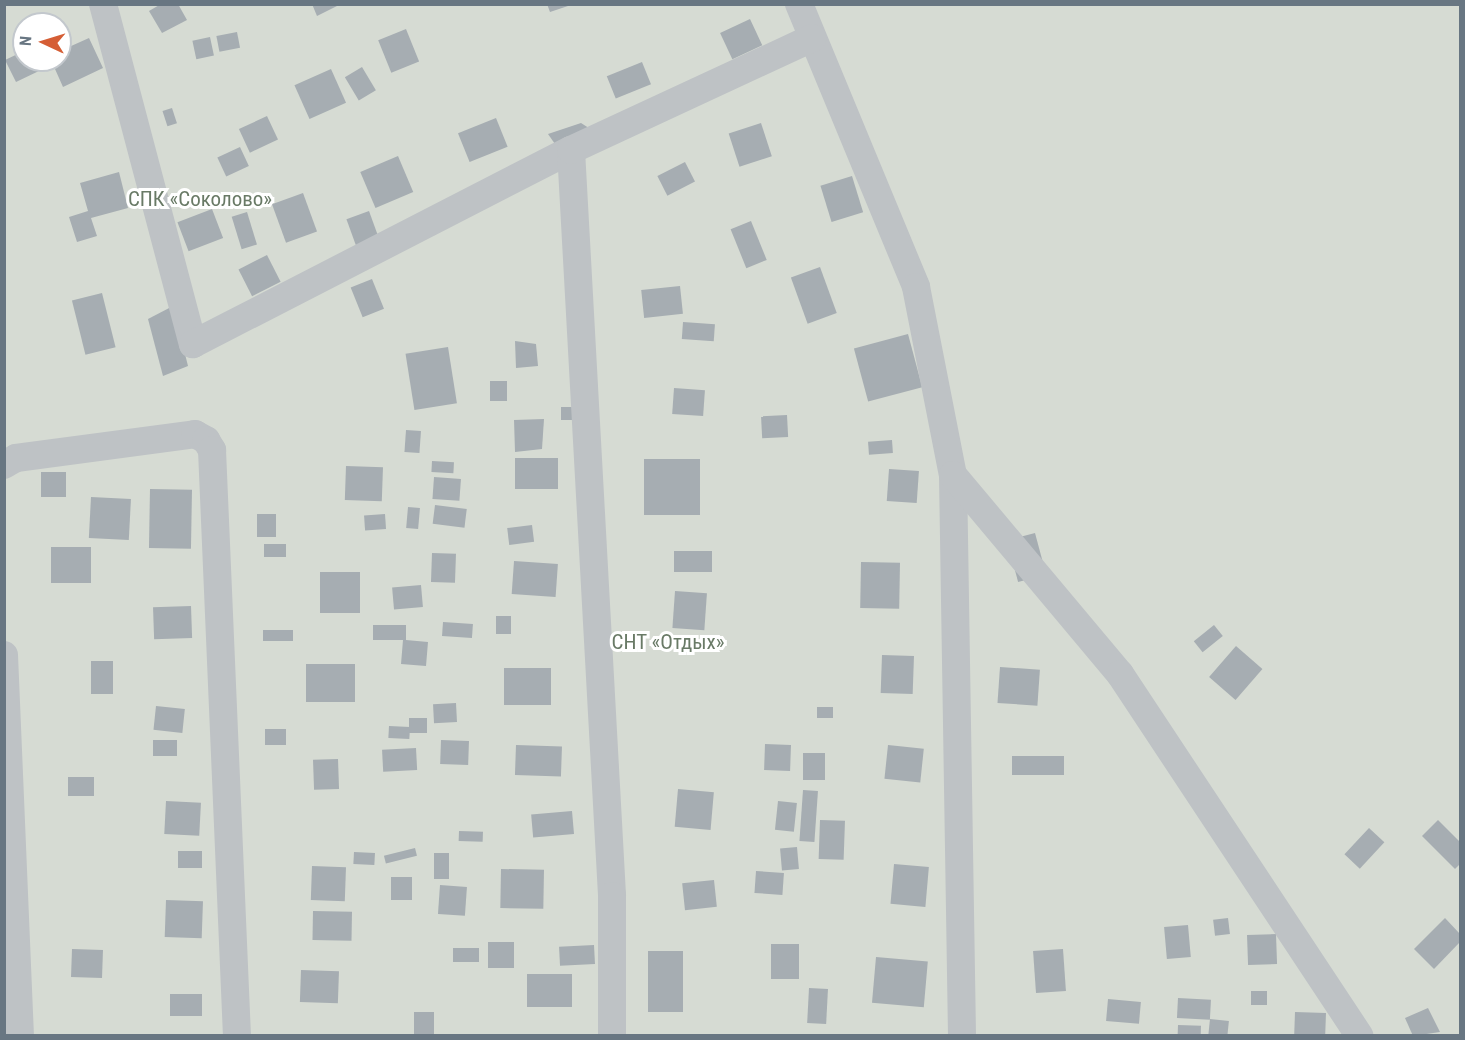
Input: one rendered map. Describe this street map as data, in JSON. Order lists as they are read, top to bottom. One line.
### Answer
{"parks":["СПК «Соколово»","СНТ «Отдых»"],"north":"left"}
